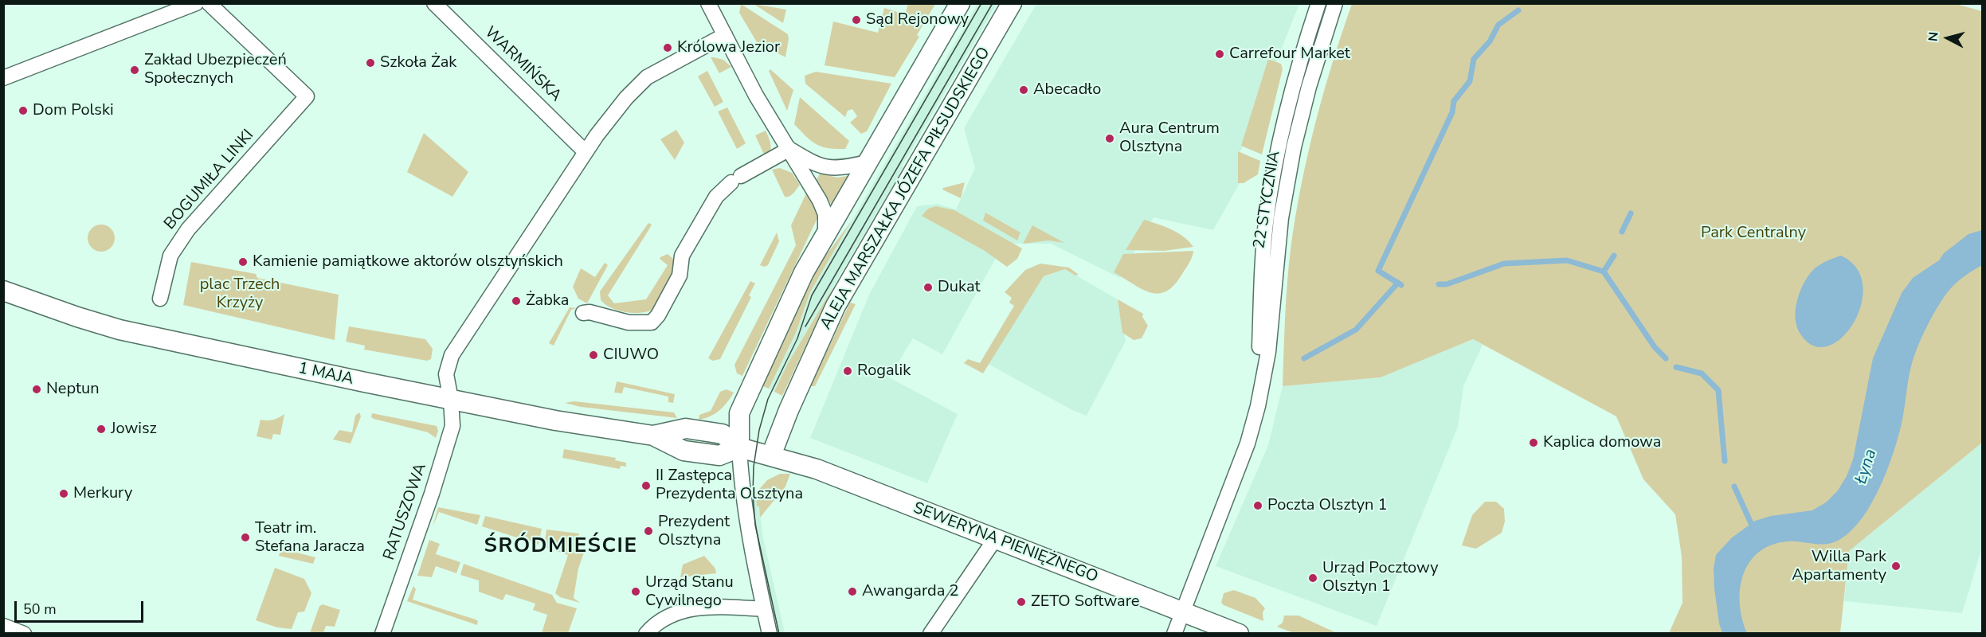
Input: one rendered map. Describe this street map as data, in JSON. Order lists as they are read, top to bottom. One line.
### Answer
{"streets":{"street":["WARMIŃSKA","BOGUMIŁA LINKI","ALEJA MARSZAŁKA JÓZEFA PIŁSUDSKIEGO","22 STYCZNIA","1 MAJA","RATUSZOWA","SEWERYNA PIENIĘŻNEGO"]},"crossings":[["WARMIŃSKA","RATUSZOWA"],["ALEJA MARSZAŁKA JÓZEFA PIŁSUDSKIEGO","SEWERYNA PIENIĘŻNEGO"],["22 STYCZNIA","SEWERYNA PIENIĘŻNEGO"],["1 MAJA","RATUSZOWA"],["1 MAJA","SEWERYNA PIENIĘŻNEGO"]],"districts":["ŚRÓDMIEŚCIE"],"water":["Łyna"],"parks":["Park Centralny","plac Trzech Krzyży"],"places":["Sąd Rejonowy","Królowa Jezior","Carrefour Market","Szkoła Żak","Zakład Ubezpieczeń Społecznych","Abecadło","Dom Polski","Aura Centrum Olsztyna","Kamienie pamiątkowe aktorów olsztyńskich","Dukat","Żabka","CIUWO","Rogalik","Neptun","Jowisz","Kaplica domowa","II Zastępca Prezydenta Olsztyna","Merkury","Poczta Olsztyn 1","Prezydent Olsztyna","Teatr im. Stefana Jaracza","Willa Park Apartamenty","Urząd Pocztowy Olsztyn 1","Urząd Stanu Cywilnego","Awangarda 2","ZETO Software"],"scale_bar":"50 m","north":"left"}
